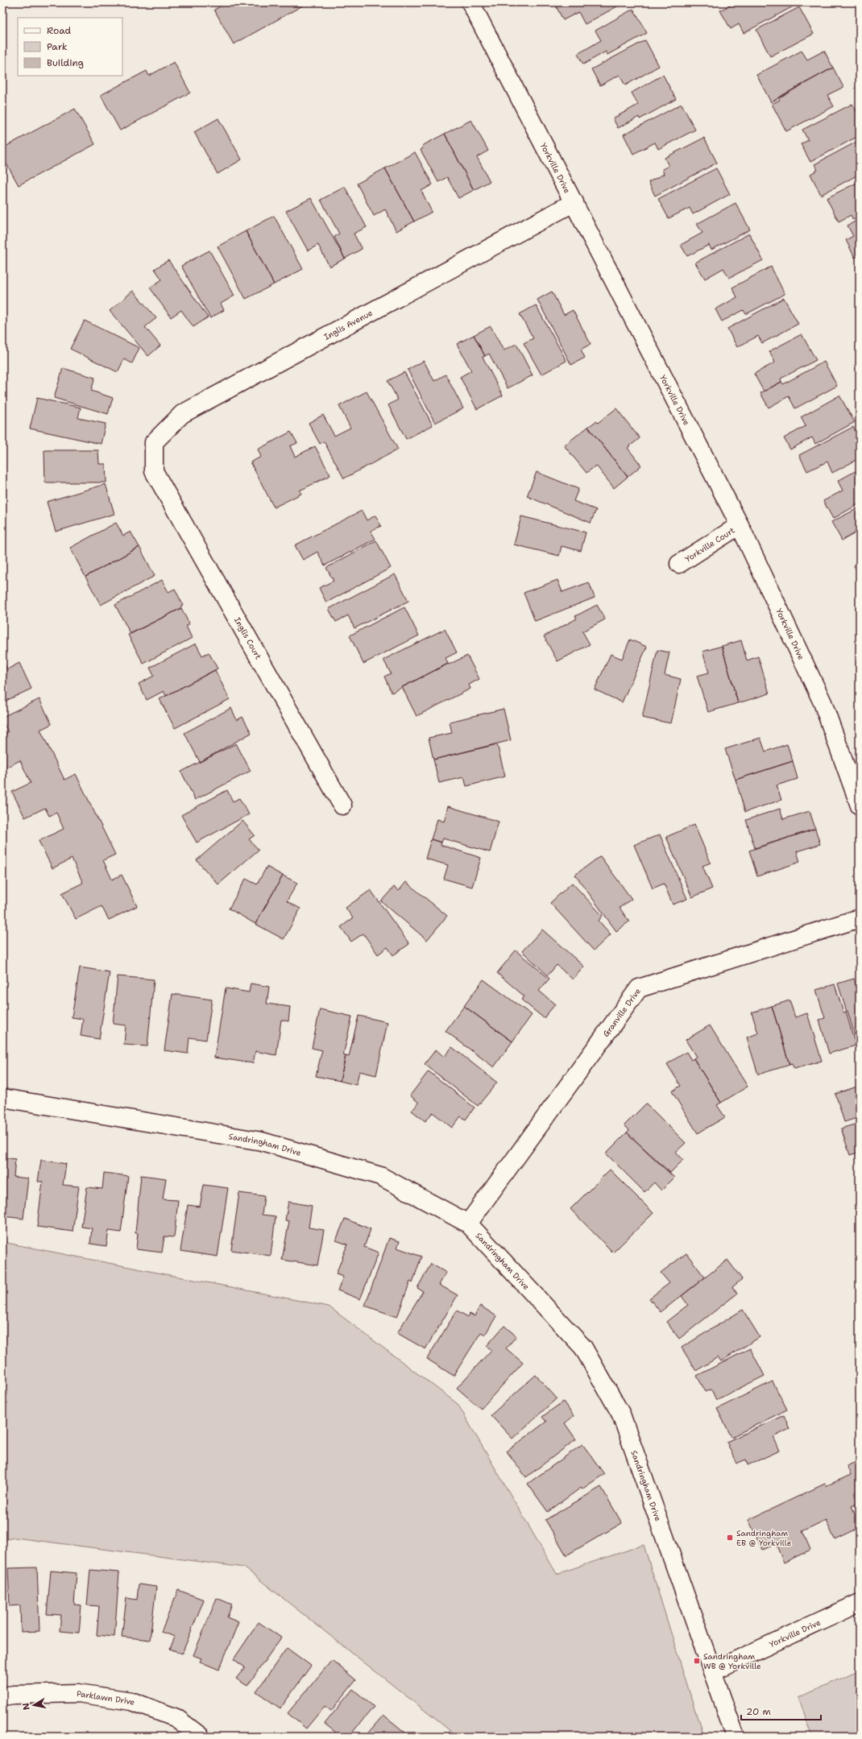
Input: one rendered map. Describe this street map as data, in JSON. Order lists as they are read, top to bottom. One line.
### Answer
{"streets":{"street":["Yorkville Drive","Inglis Avenue","Yorkville Court","Inglis Court","Granville Drive","Sandringham Drive","Parklawn Drive"]},"crossings":[["Yorkville Drive","Inglis Avenue"],["Yorkville Drive","Yorkville Court"],["Yorkville Drive","Sandringham Drive"],["Inglis Avenue","Inglis Court"],["Granville Drive","Sandringham Drive"]],"places":{"transit":["Sandringham EB @ Yorkville","Sandringham WB @ Yorkville"]},"legend":["Road","Park","Building"],"scale_bar":"20 m","north":"left"}
